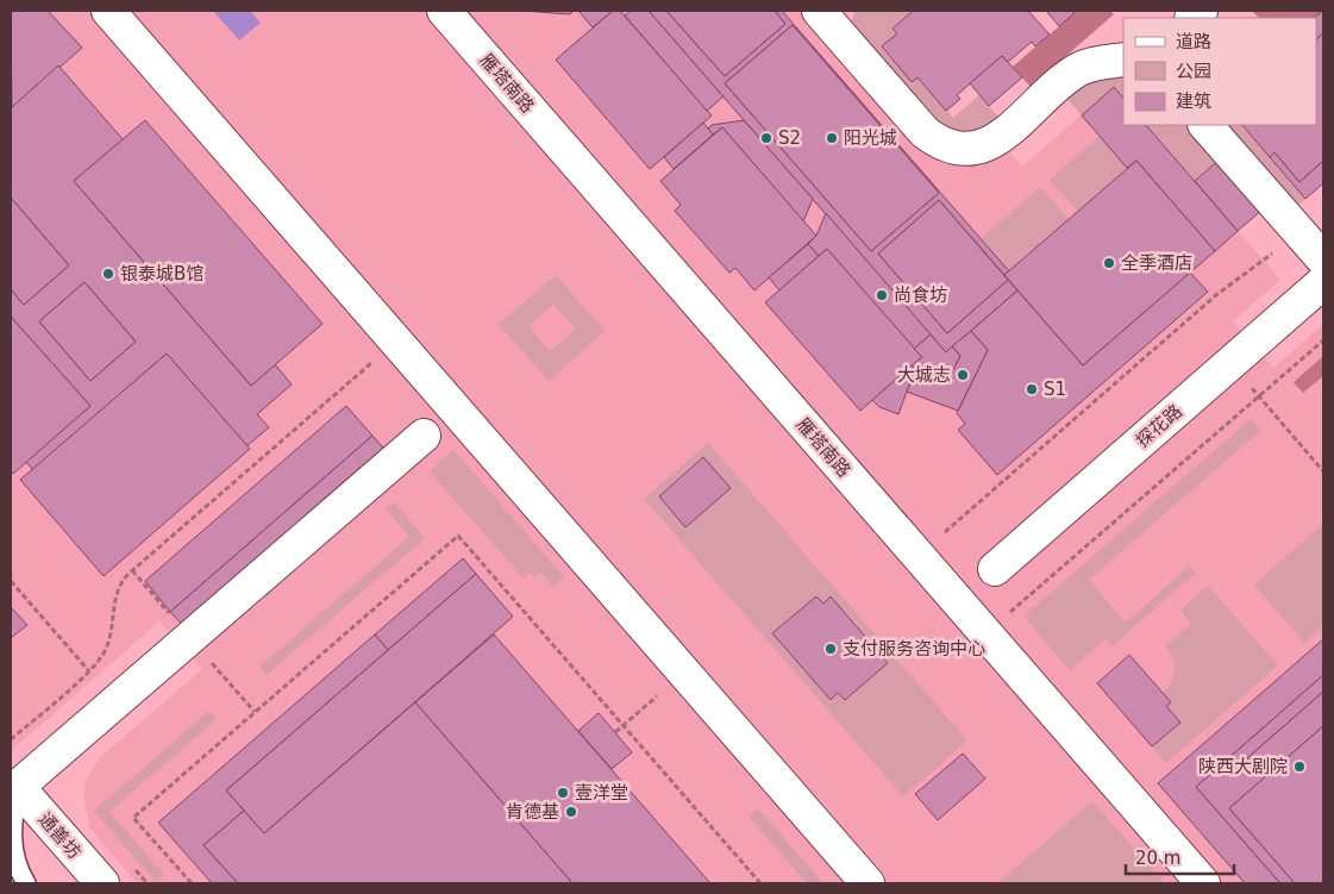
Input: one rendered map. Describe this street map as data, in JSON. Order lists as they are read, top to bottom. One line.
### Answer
{"streets":{"street":["雁塔南路","探花路","通善坊"]},"places":["S2","阳光城","全季酒店","银泰城B馆","尚食坊","大城志","S1","支付服务咨询中心","陕西大剧院","壹洋堂","肯德基"],"legend":["道路","公园","建筑"],"scale_bar":"20 m"}
